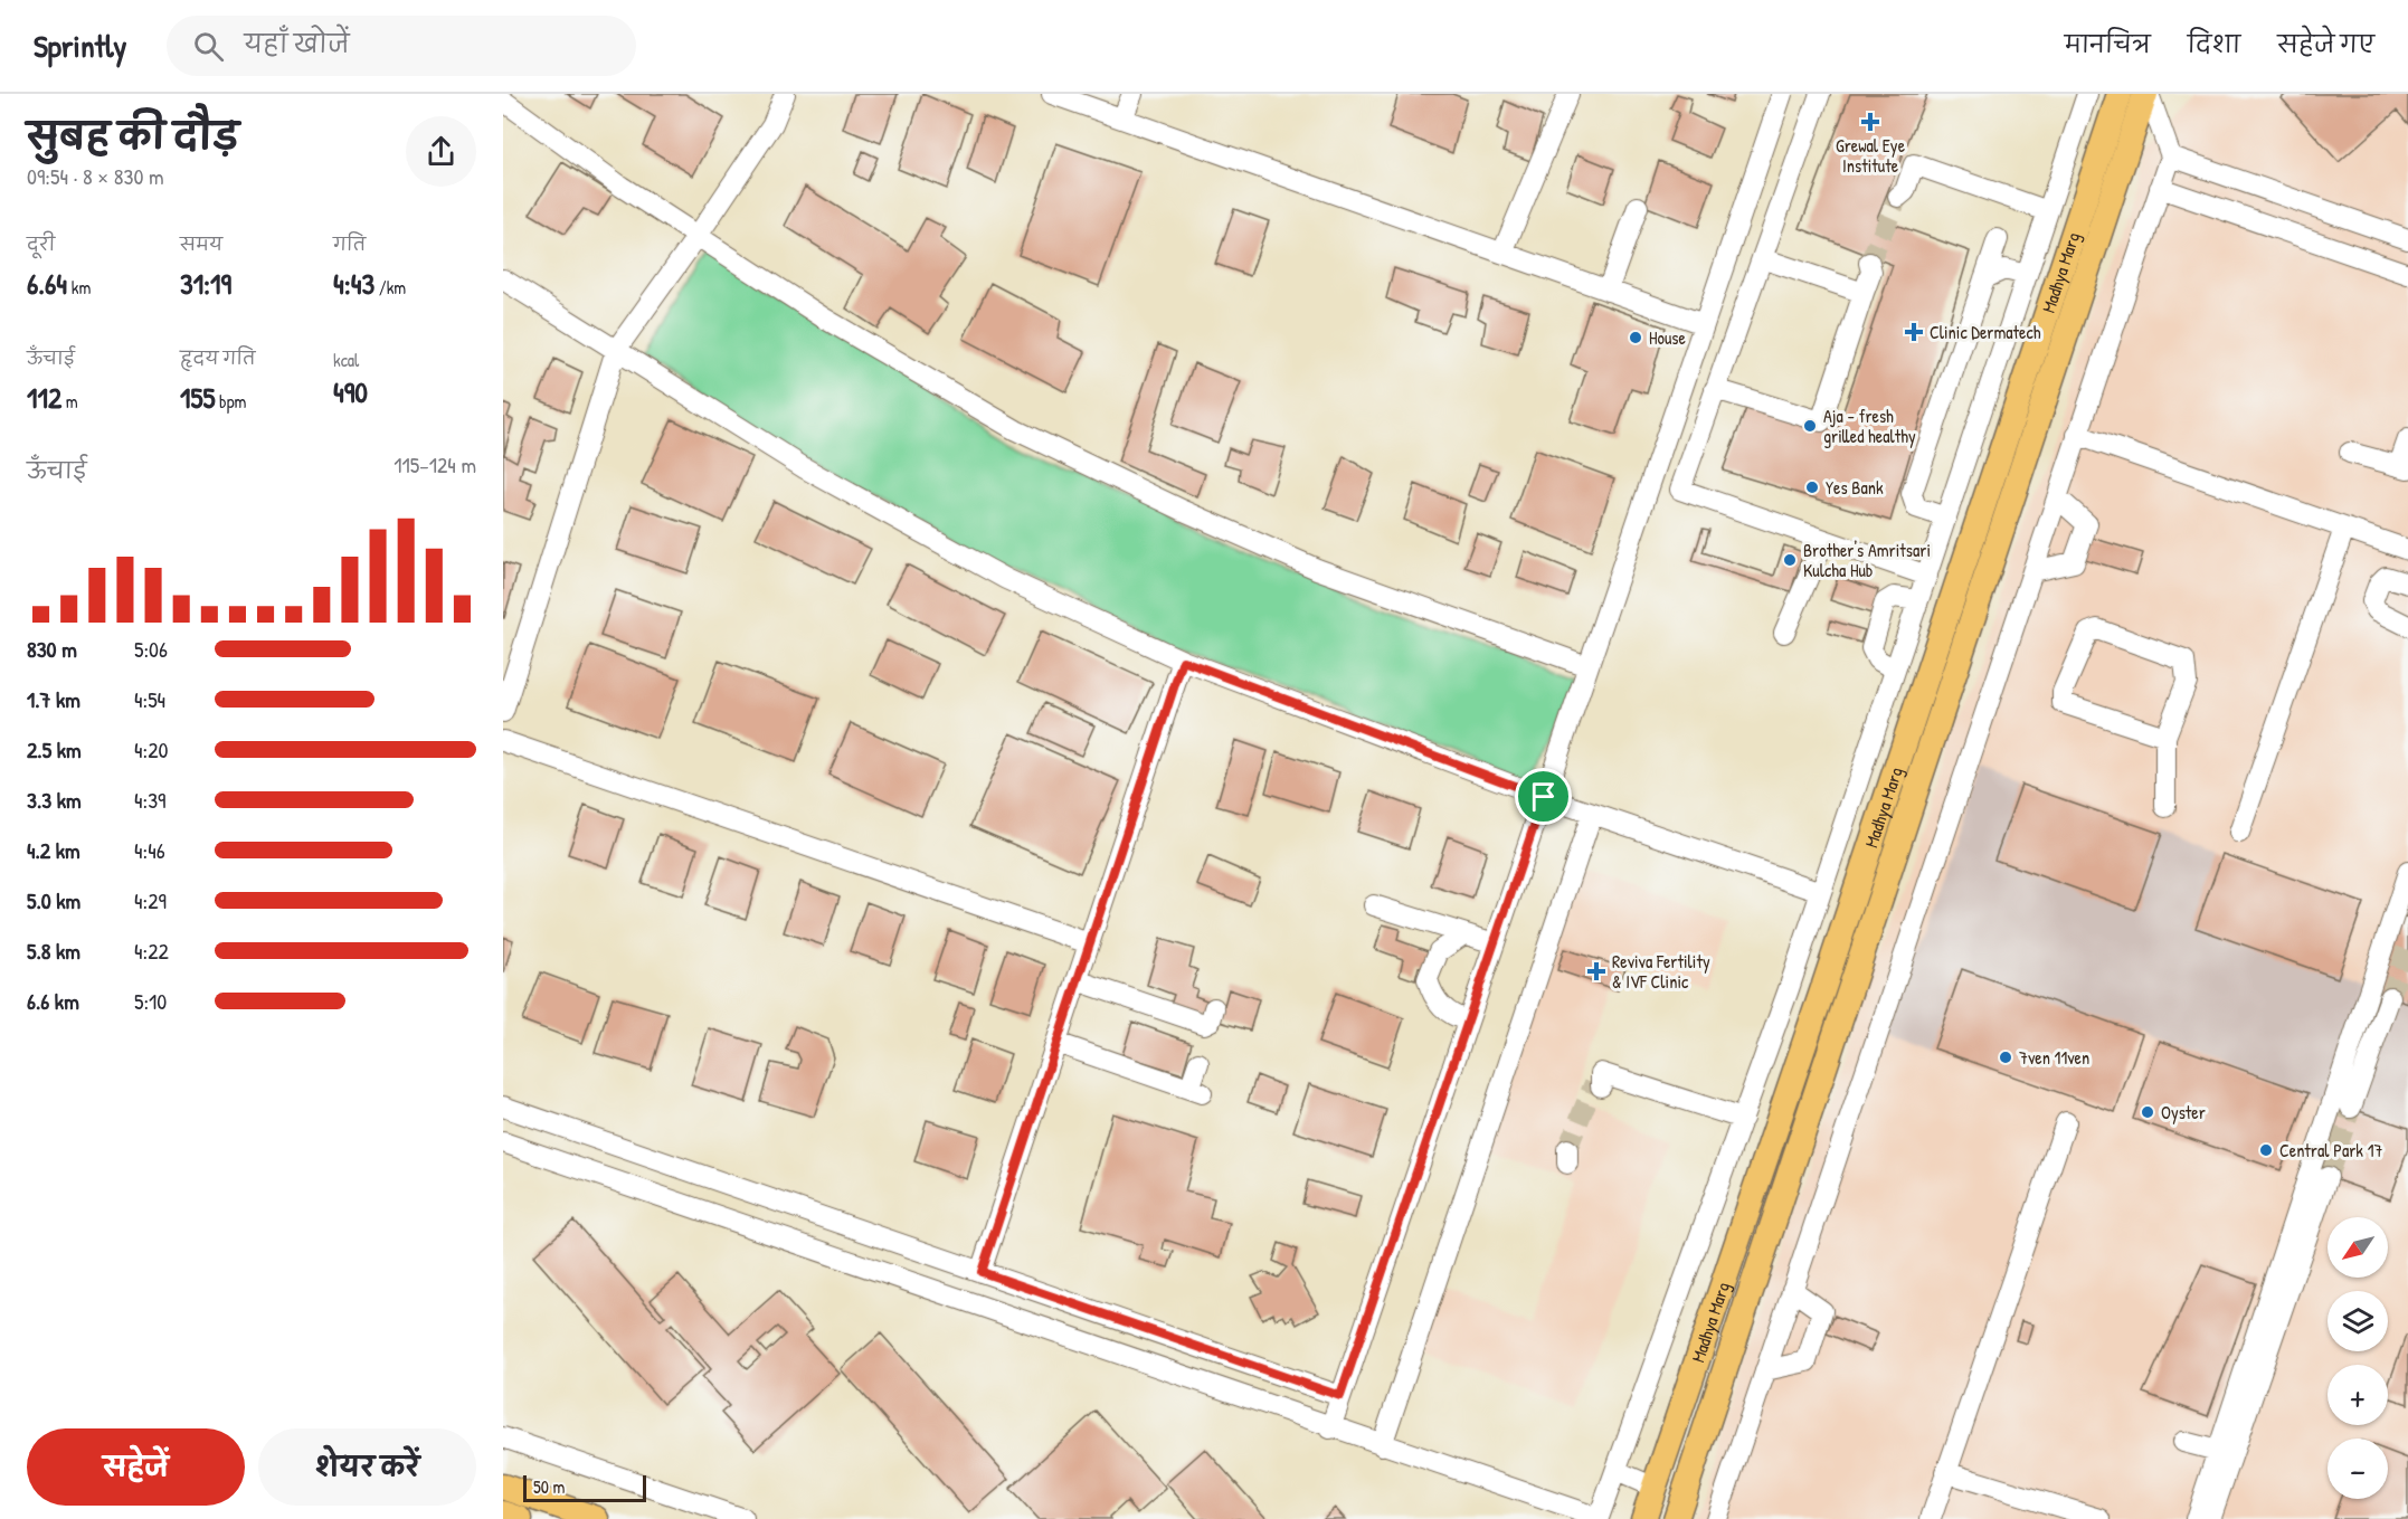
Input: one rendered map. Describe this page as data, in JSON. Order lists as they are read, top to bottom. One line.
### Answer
{"streets":{"main road":["Madhya Marg"]},"places":{"health":["Grewal Eye Institute","Clinic Dermatech","Reviva Fertility & IVF Clinic"],"other":["House","Aja - fresh grilled healthy","Yes Bank","Brother's Amritsari Kulcha Hub","7ven 11ven","Oyster","Central Park 17"]},"scale_bar":"50 m","north":"bottom left","page":{"header":"Sprintly","search":"यहाँ खोजें","nav":["मानचित्र","दिशा","सहेजे गए"],"heading":["सुबह की दौड़","09:54 · 8 × 830 m"],"stats":[["दूरी","6.64 km"],["समय","31:19"],["गति","4:43 /km"],["ऊँचाई","112 m"],["हृदय गति","155 bpm"],["kcal","490"]],"chart":["ऊँचाई","115–124 m"],"list":[{"name":"830 m","note":"5:06"},{"name":"1.7 km","note":"4:54"},{"name":"2.5 km","note":"4:20"},{"name":"3.3 km","note":"4:39"},{"name":"4.2 km","note":"4:46"},{"name":"5.0 km","note":"4:29"},{"name":"5.8 km","note":"4:22"},{"name":"6.6 km","note":"5:10"}],"map_buttons":["+","−"],"buttons":["सहेजें","शेयर करें"],"scale":"50 m"}}
